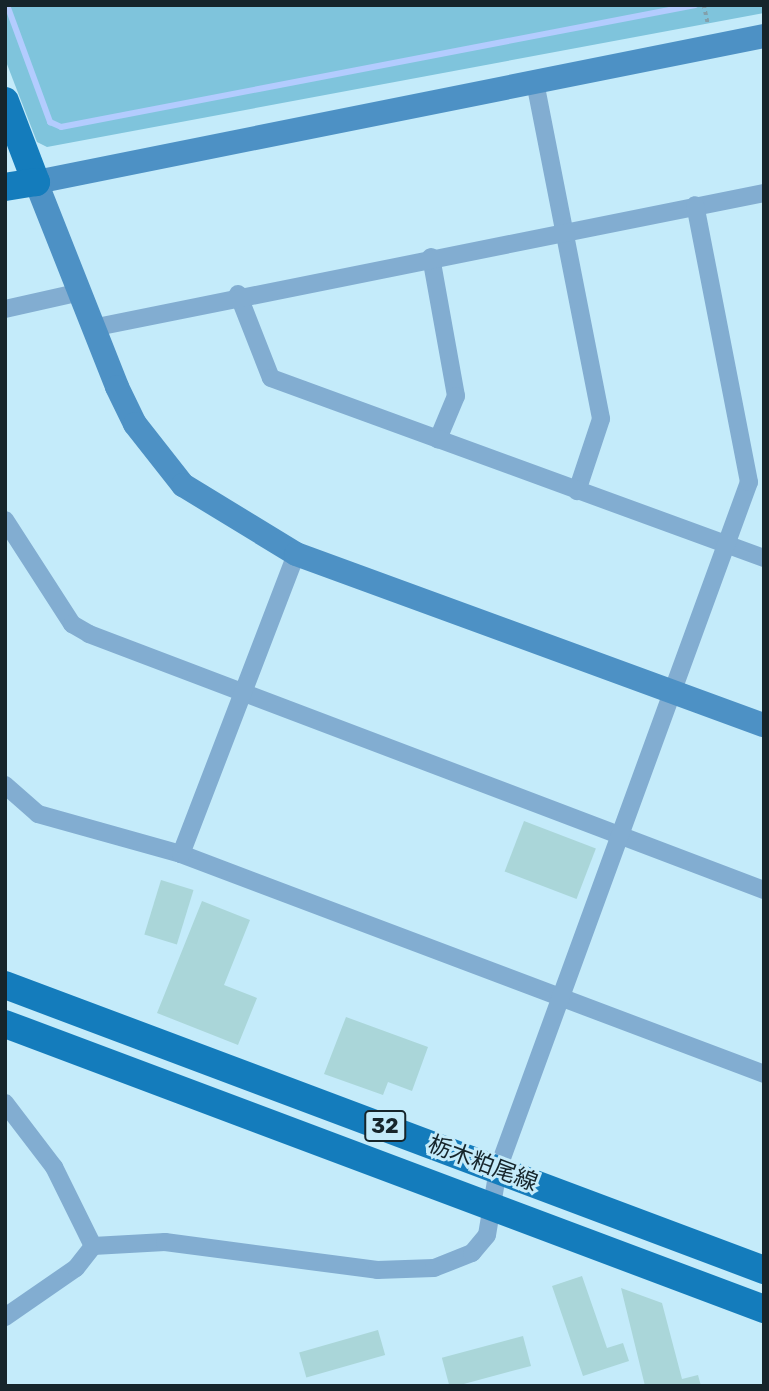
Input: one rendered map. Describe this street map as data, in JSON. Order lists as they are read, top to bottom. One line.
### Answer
{"streets":{"main road":["32","栃木粕尾線"]}}
